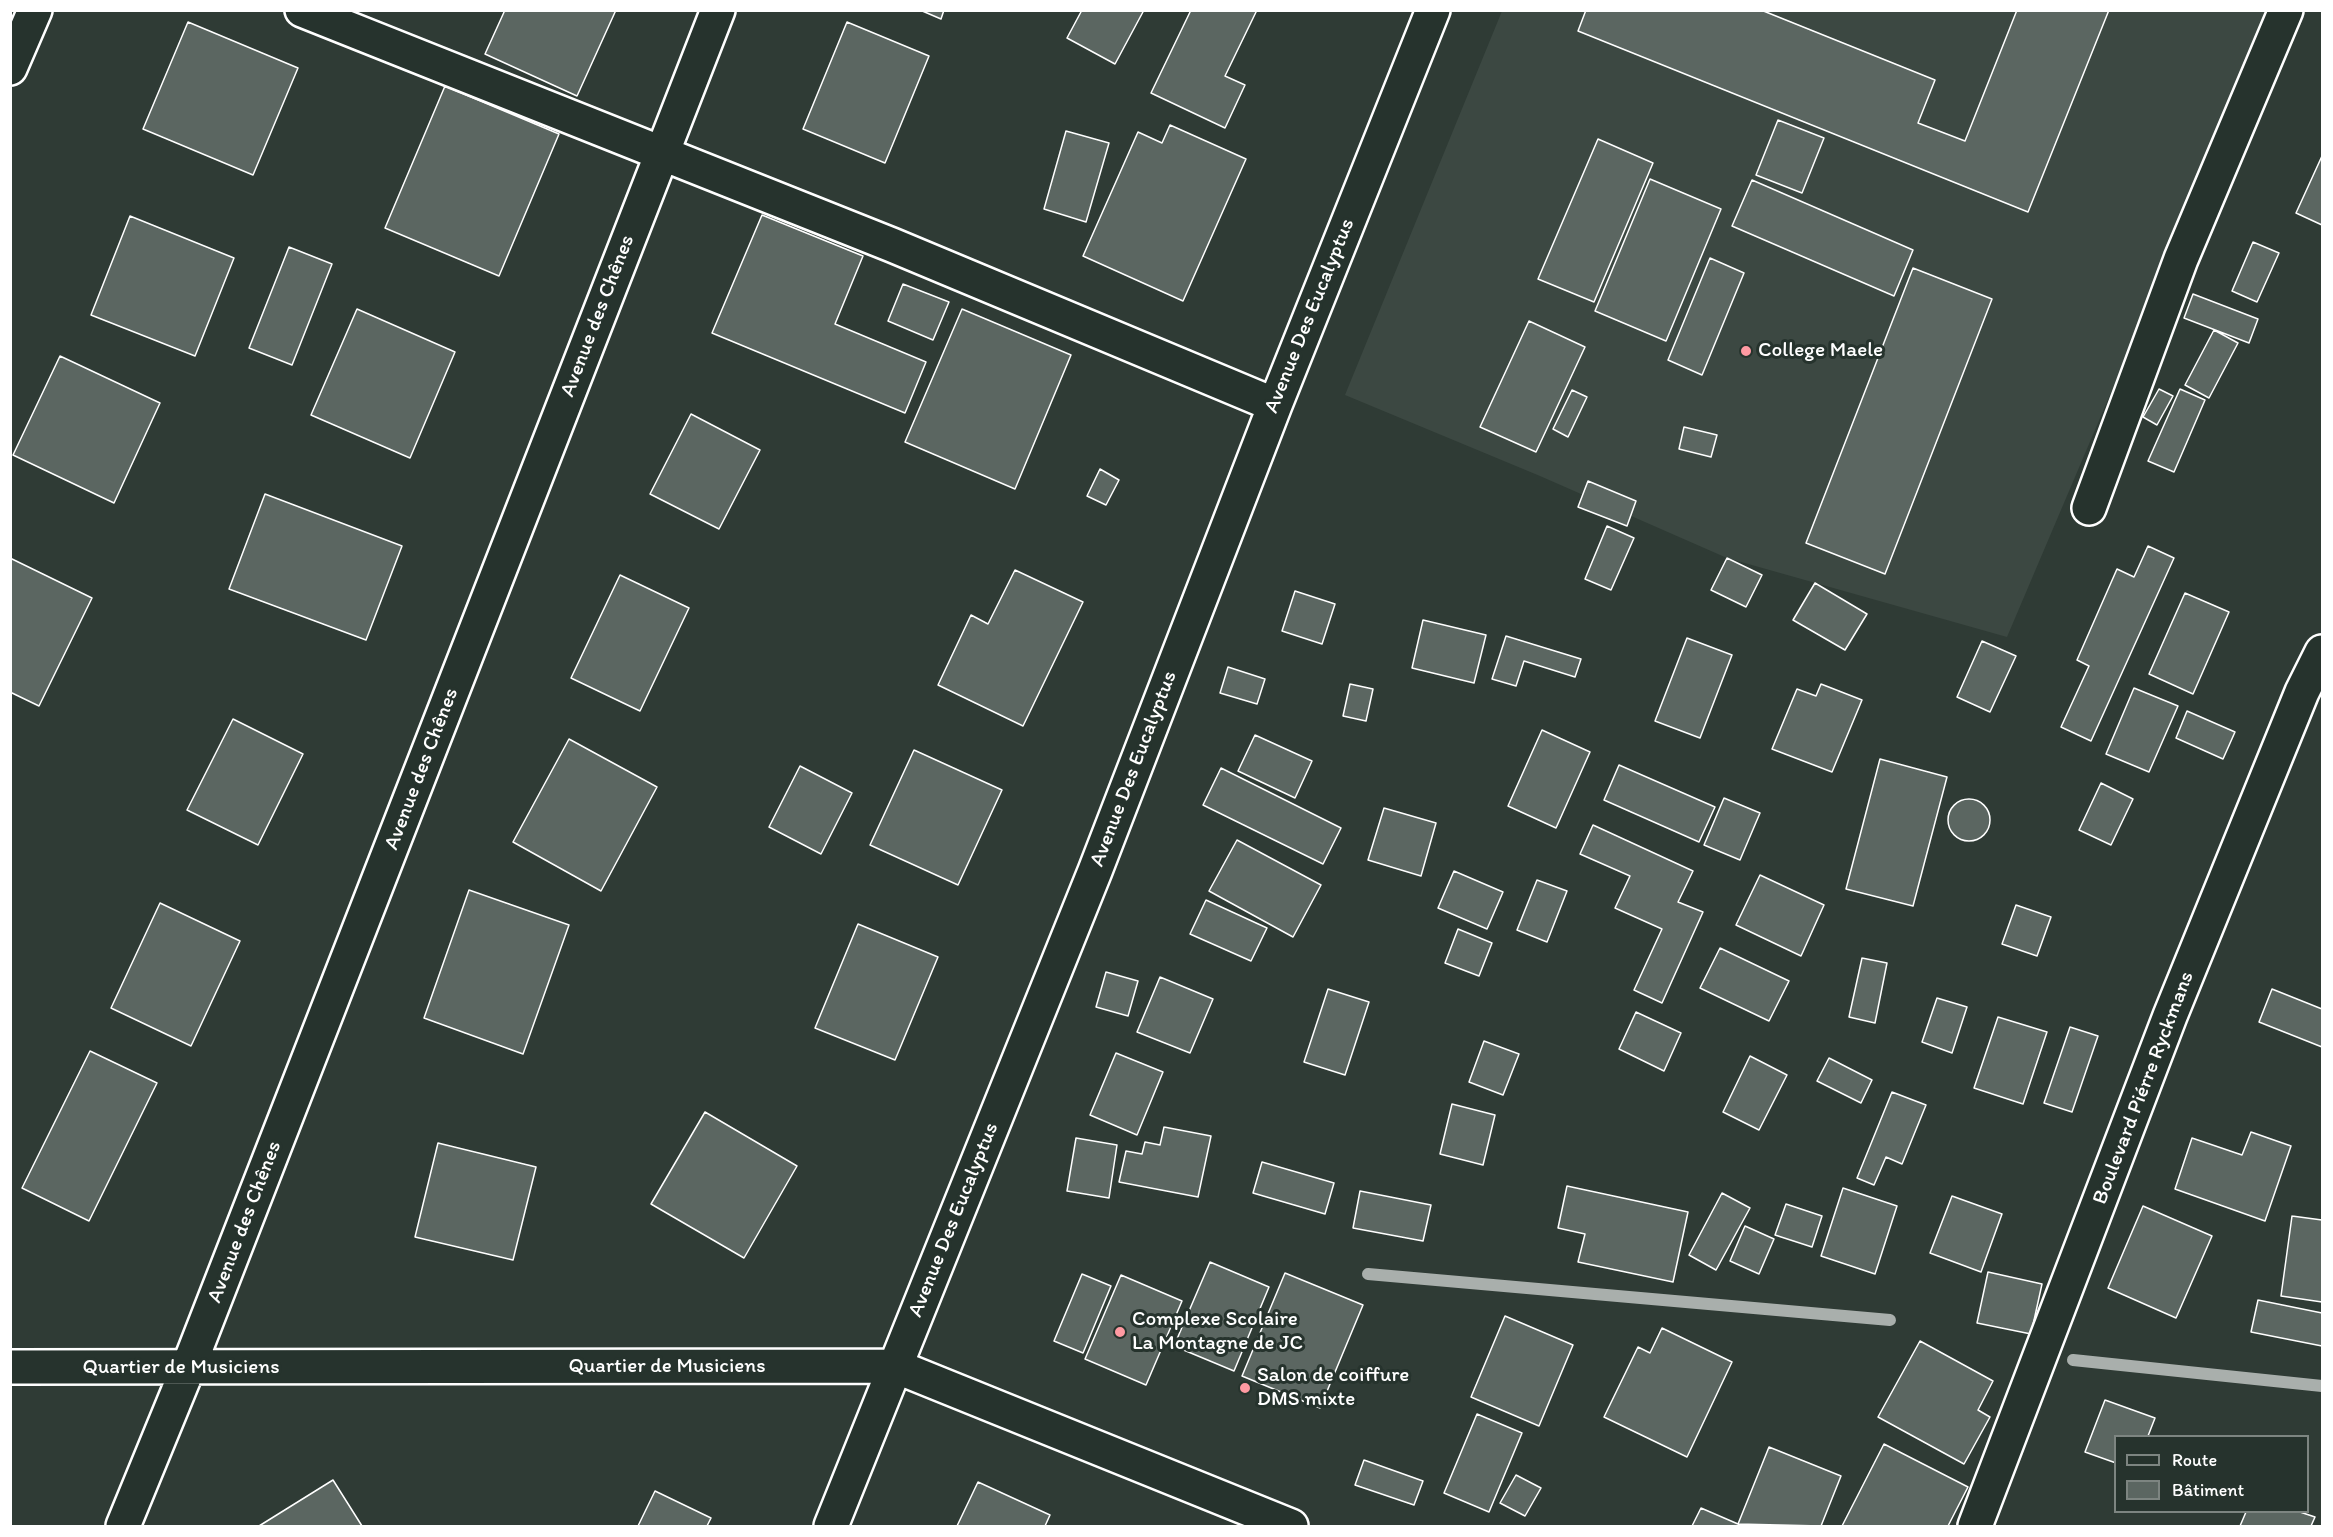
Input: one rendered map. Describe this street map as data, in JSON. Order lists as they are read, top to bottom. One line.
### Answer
{"streets":{"street":["Avenue des Chênes","Avenue Des Eucalyptus","Boulevard Piérre Ryckmans","Quartier de Musiciens"]},"crossings":[["Avenue des Chênes","Quartier de Musiciens"],["Avenue Des Eucalyptus","Quartier de Musiciens"]],"places":["College Maele","Complexe Scolaire La Montagne de JC","Salon de coiffure DMS mixte"],"legend":["Route","Bâtiment"]}
